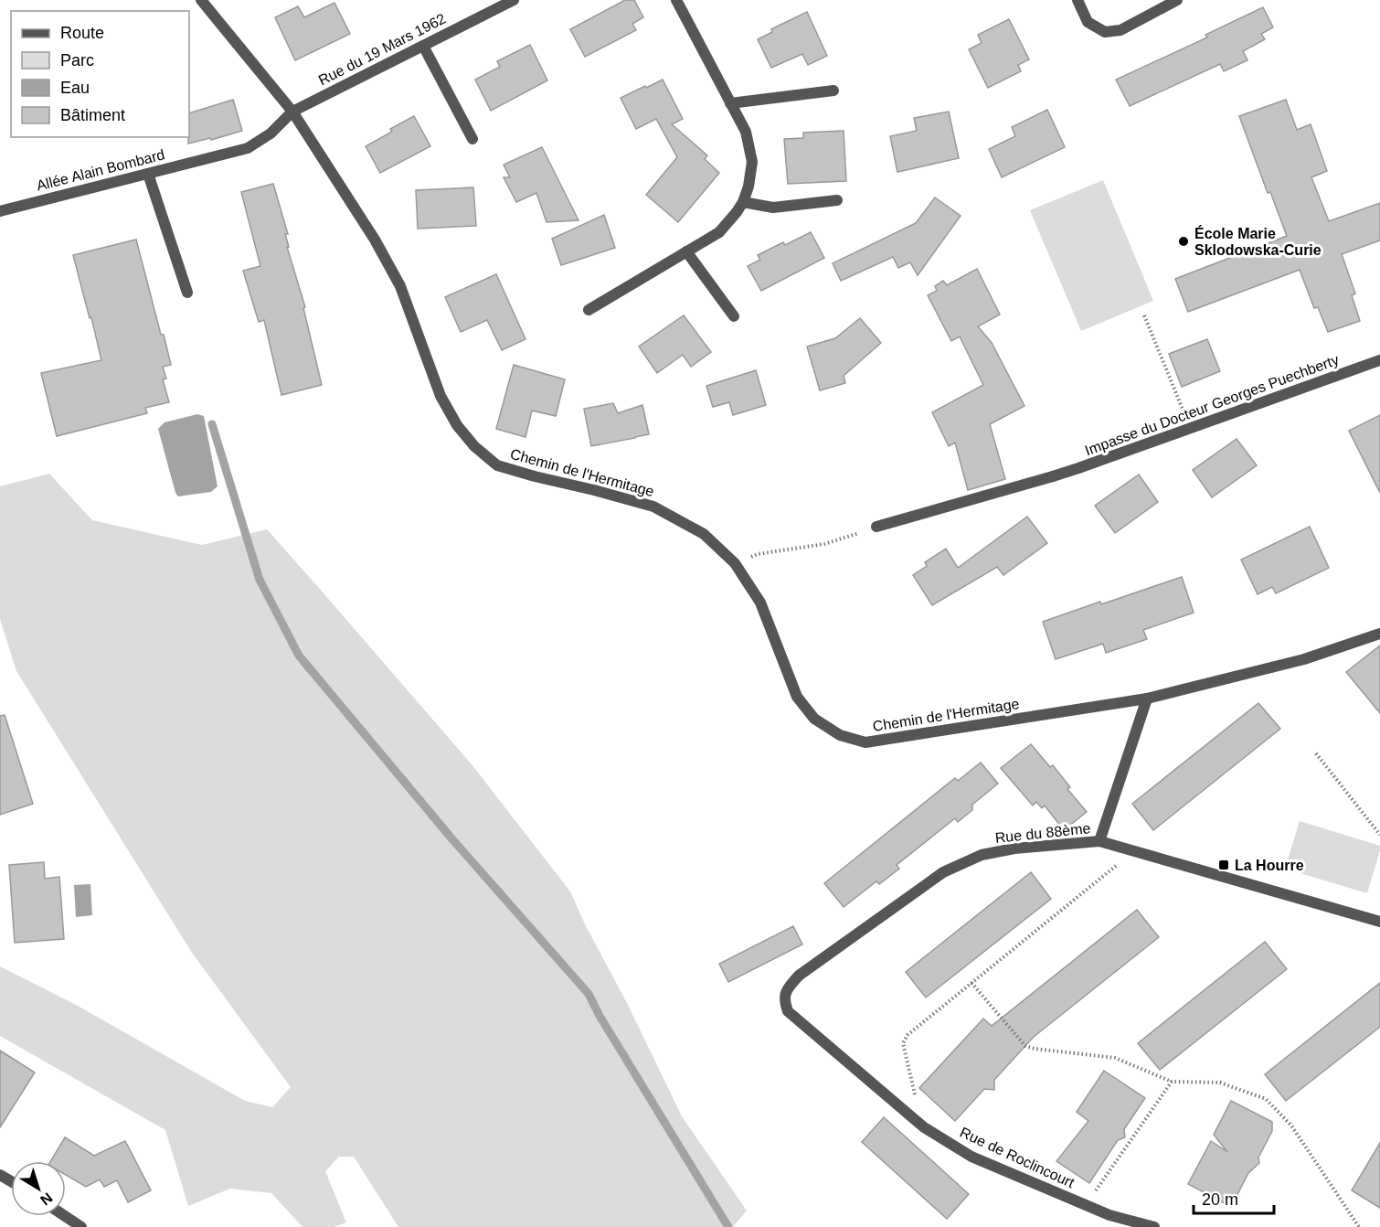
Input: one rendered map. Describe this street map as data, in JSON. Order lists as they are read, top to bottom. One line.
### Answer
{"streets":{"street":["Rue du 19 Mars 1962","Allée Alain Bombard","Impasse du Docteur Georges Puechberty","Chemin de l'Hermitage","Rue du 88ème","Rue de Roclincourt"]},"crossings":[["Rue du 19 Mars 1962","Allée Alain Bombard"],["Rue du 19 Mars 1962","Chemin de l'Hermitage"],["Allée Alain Bombard","Chemin de l'Hermitage"],["Rue du 88ème","Rue de Roclincourt"]],"places":{"other":["École Marie Sklodowska-Curie"],"transit":["La Hourre"]},"legend":["Route","Parc","Eau","Bâtiment"],"scale_bar":"20 m","north":"bottom right"}
